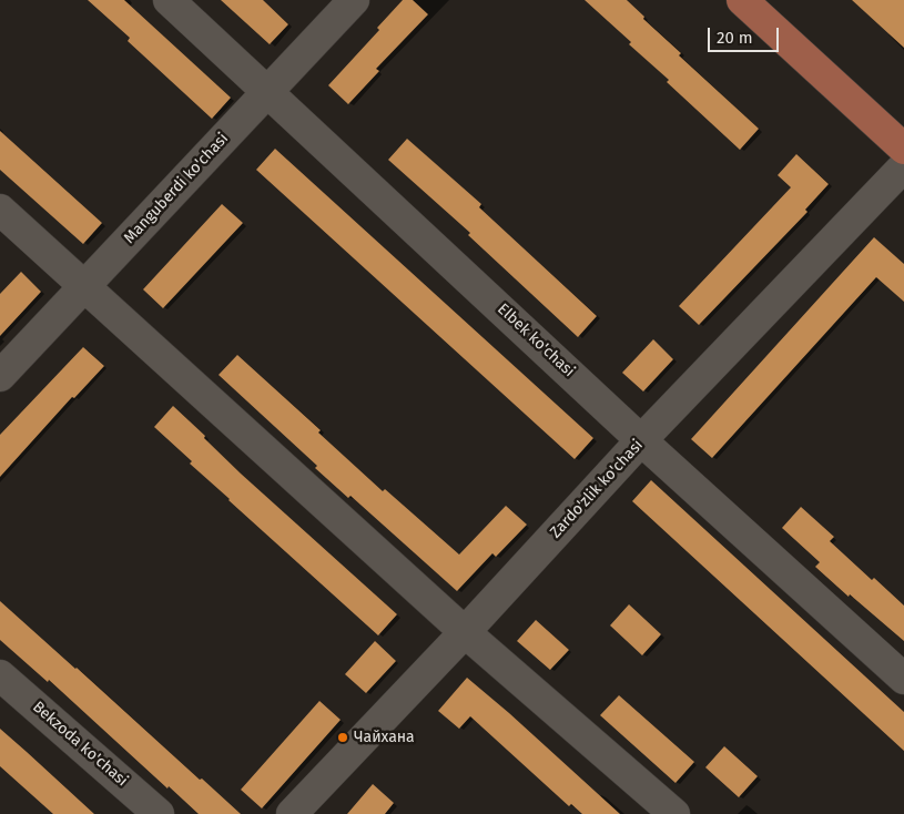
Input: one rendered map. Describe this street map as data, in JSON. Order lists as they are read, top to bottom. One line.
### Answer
{"streets":{"street":["Manguberdi ko'chasi","Elbek ko'chasi","Zardo'zlik ko'chasi","Bekzoda ko'chasi"]},"crossings":[["Manguberdi ko'chasi","Elbek ko'chasi"],["Elbek ko'chasi","Zardo'zlik ko'chasi"]],"places":["Чайхана"],"scale_bar":"20 m"}
